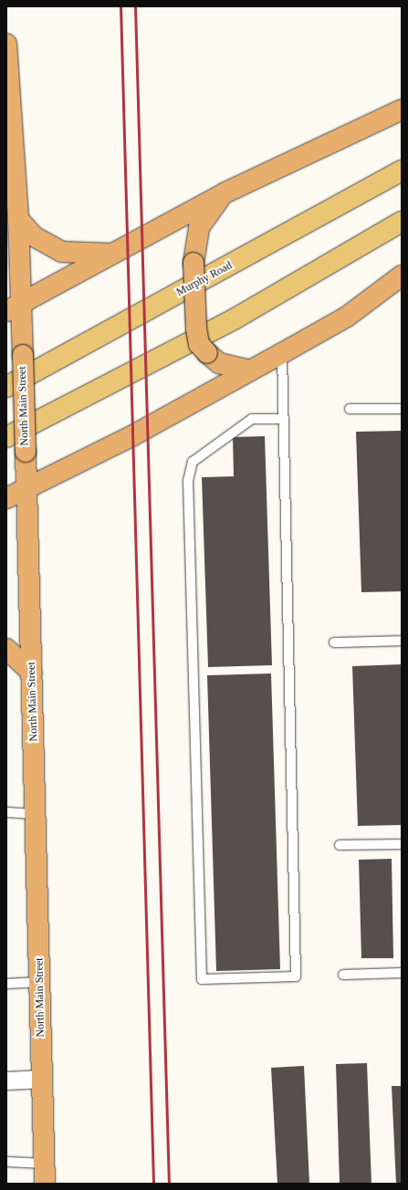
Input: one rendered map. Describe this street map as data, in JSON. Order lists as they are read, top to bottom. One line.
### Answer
{"streets":{"highway":["North Main Street"],"main road":["Murphy Road"]}}
